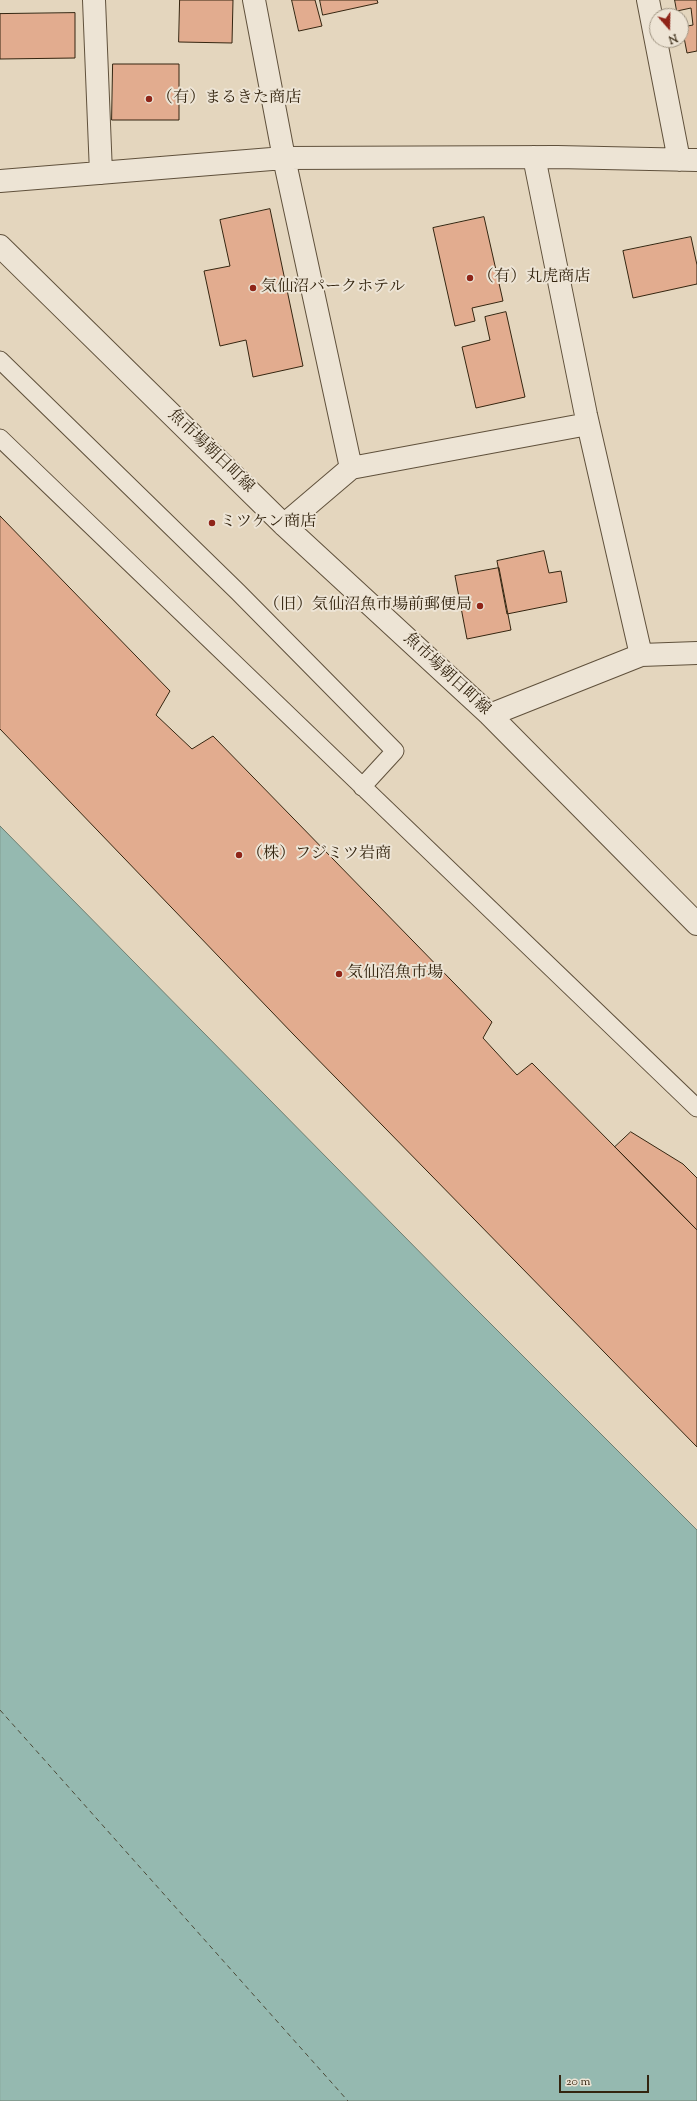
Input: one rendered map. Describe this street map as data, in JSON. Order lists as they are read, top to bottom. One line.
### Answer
{"streets":{"street":["魚市場朝日町線"]},"places":["（有）まるきた商店","（有）丸虎商店","気仙沼パークホテル","ミツケン商店","（旧）気仙沼魚市場前郵便局","（株）フジミツ岩商","気仙沼魚市場"],"scale_bar":"20 m","north":"bottom"}
